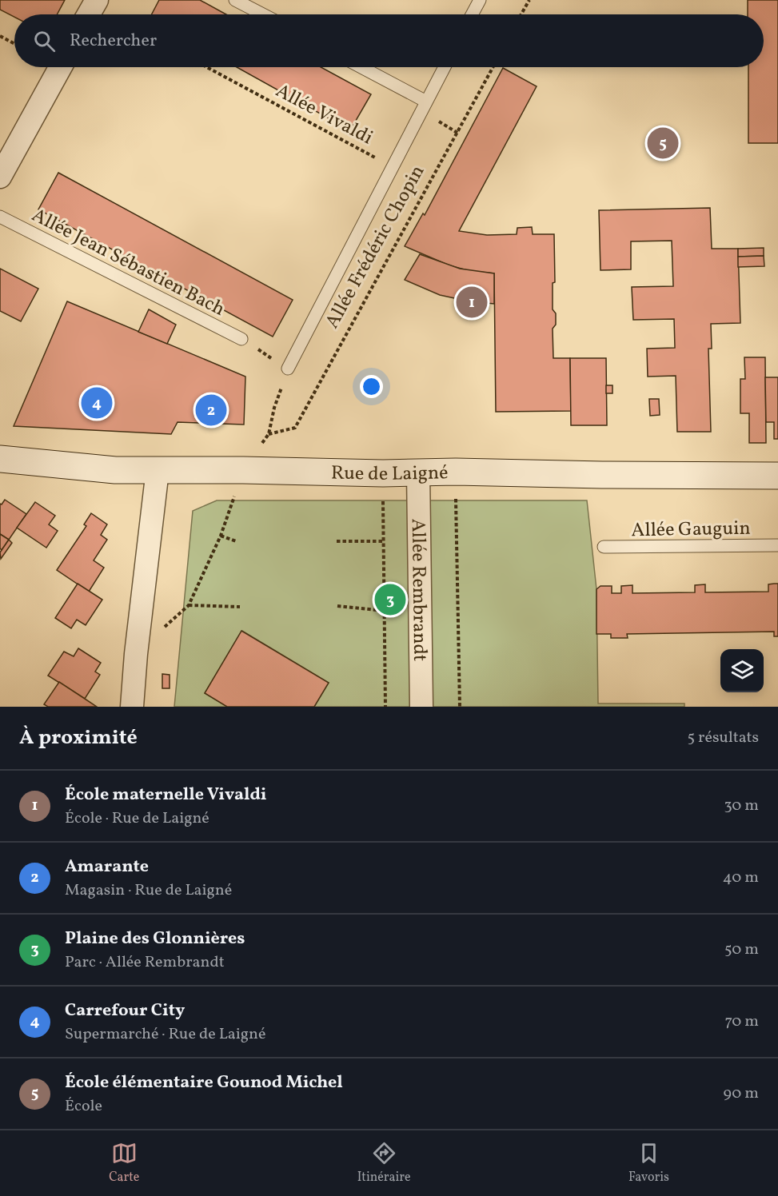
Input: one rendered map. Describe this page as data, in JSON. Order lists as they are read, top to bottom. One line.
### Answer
{"streets":{"street":["Rue de Laigné","Allée Rembrandt"],"lane":["Allée Frédéric Chopin","Allée Jean Sébastien Bach","Allée Gauguin"],"path":["Allée Vivaldi"]},"crossings":[["Allée Vivaldi","Allée Frédéric Chopin"],["Rue de Laigné","Allée Rembrandt"]],"page":{"search":"Rechercher","pins":["5","1","4","2","3"],"heading":["À proximité","5 résultats"],"list":[{"mark":"1","name":"École maternelle Vivaldi","note":"École · Rue de Laigné","value":"30 m"},{"mark":"2","name":"Amarante","note":"Magasin · Rue de Laigné","value":"40 m"},{"mark":"3","name":"Plaine des Glonnières","note":"Parc · Allée Rembrandt","value":"50 m"},{"mark":"4","name":"Carrefour City","note":"Supermarché · Rue de Laigné","value":"70 m"},{"mark":"5","name":"École élémentaire Gounod Michel","note":"École","value":"90 m"}],"nav":["Carte","Itinéraire","Favoris"]}}
